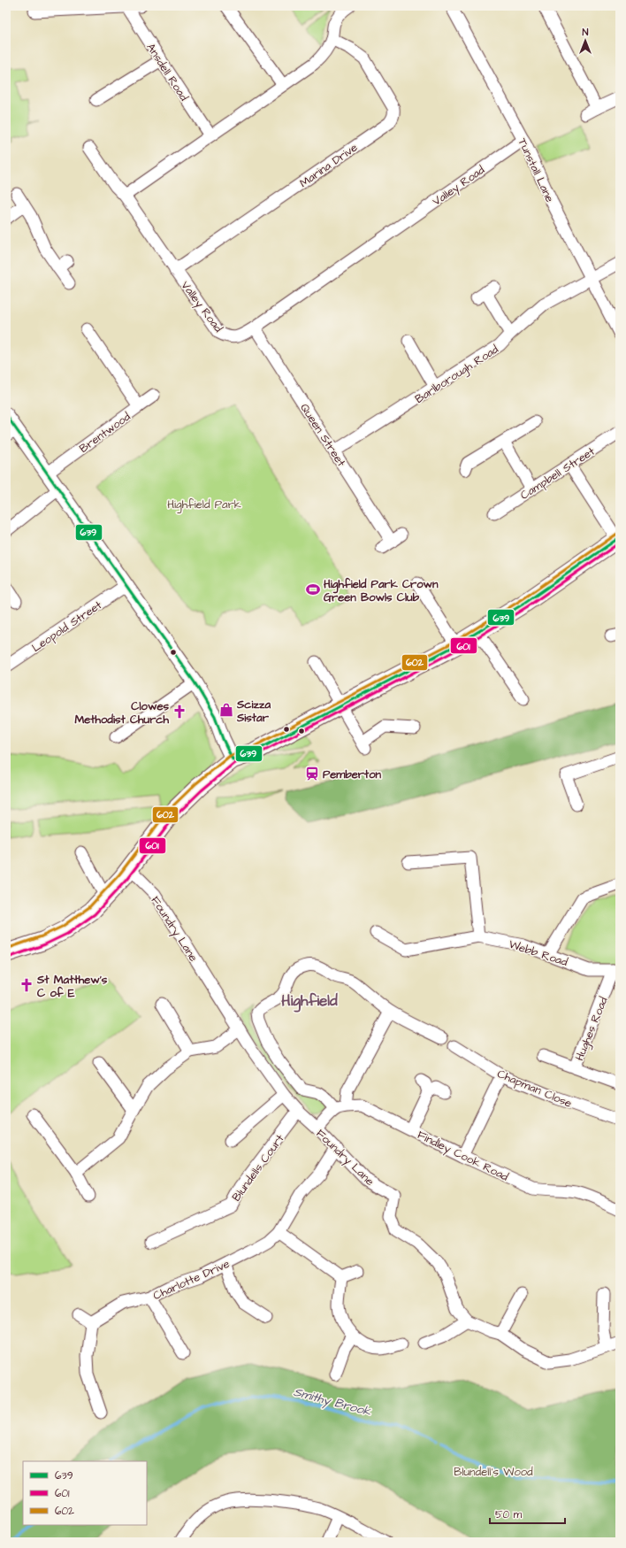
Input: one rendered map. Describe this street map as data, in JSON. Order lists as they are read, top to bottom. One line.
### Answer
{"streets":{"street":["Ansdell Road","Marina Drive","Tunstall Lane","Valley Road","Barlborough Road","Brentwood","Queen Street","Campbell Street","Leopold Street","Foundry Lane","Webb Road","Hughes Road","Chapman Close","Findley Cook Road","Blundells Court","Charlotte Drive"]},"crossings":[["Marina Drive","Valley Road"],["Tunstall Lane","Valley Road"],["Tunstall Lane","Barlborough Road"],["Valley Road","Queen Street"],["Barlborough Road","Queen Street"],["Foundry Lane","Blundells Court"],["Foundry Lane","Charlotte Drive"],["Webb Road","Hughes Road"]],"districts":["Highfield"],"water":["Smithy Brook"],"parks":["Highfield Park","Blundell's Wood"],"places":{"sports":["Highfield Park Crown Green Bowls Club"],"shop":["Scizza Sistar"],"church":["Clowes Methodist Church","St Matthew's C of E"],"station":["Pemberton"]},"lines":["transit line 639","transit line 602","transit line 601"],"legend":["639","601","602"],"scale_bar":"50 m","north":"top"}
